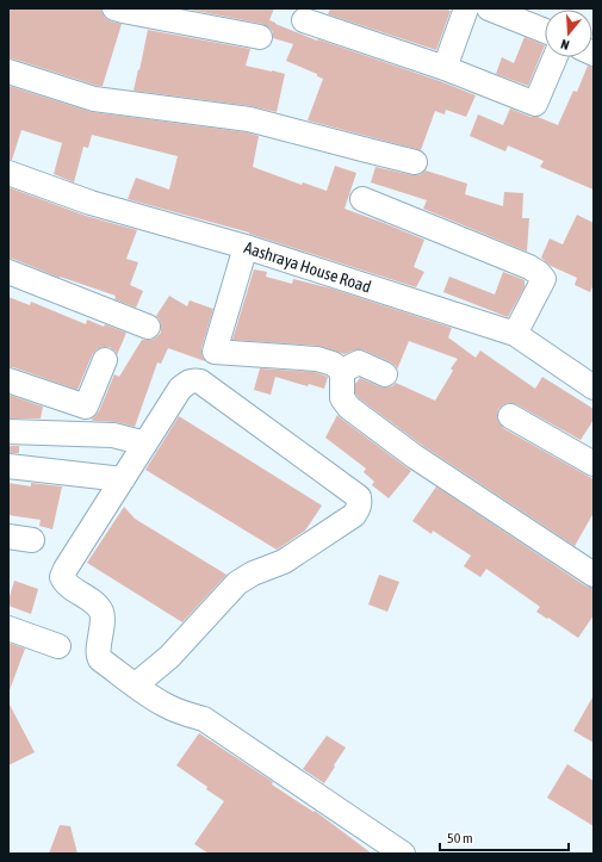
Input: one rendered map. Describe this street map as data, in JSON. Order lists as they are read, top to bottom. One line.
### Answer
{"streets":{"street":["Aashraya House Road"]},"scale_bar":"50 m","north":"bottom"}
